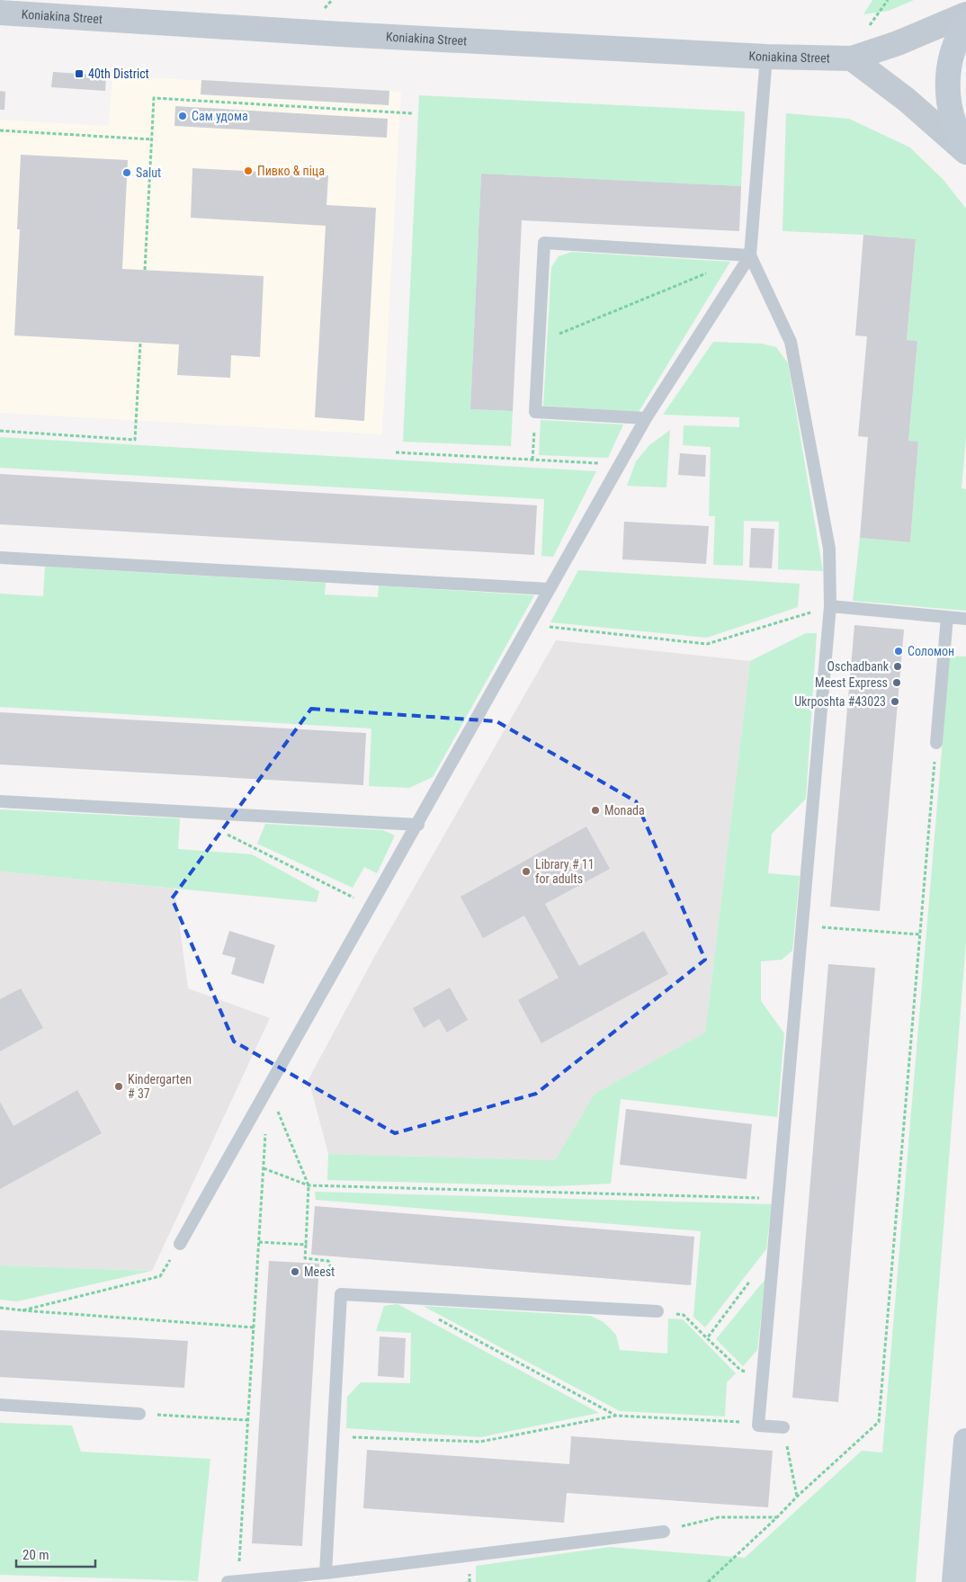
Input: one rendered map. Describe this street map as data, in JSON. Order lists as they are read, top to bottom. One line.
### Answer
{"streets":{"street":["Koniakina Street"]},"places":{"transit":["40th District"],"other":["Сам удома","Пивко & піца","Salut","Соломон","Oschadbank","Meest Express","Ukrposhta #43023","Monada","Library # 11 for adults","Kindergarten # 37","Meest"]},"scale_bar":"20 m"}
